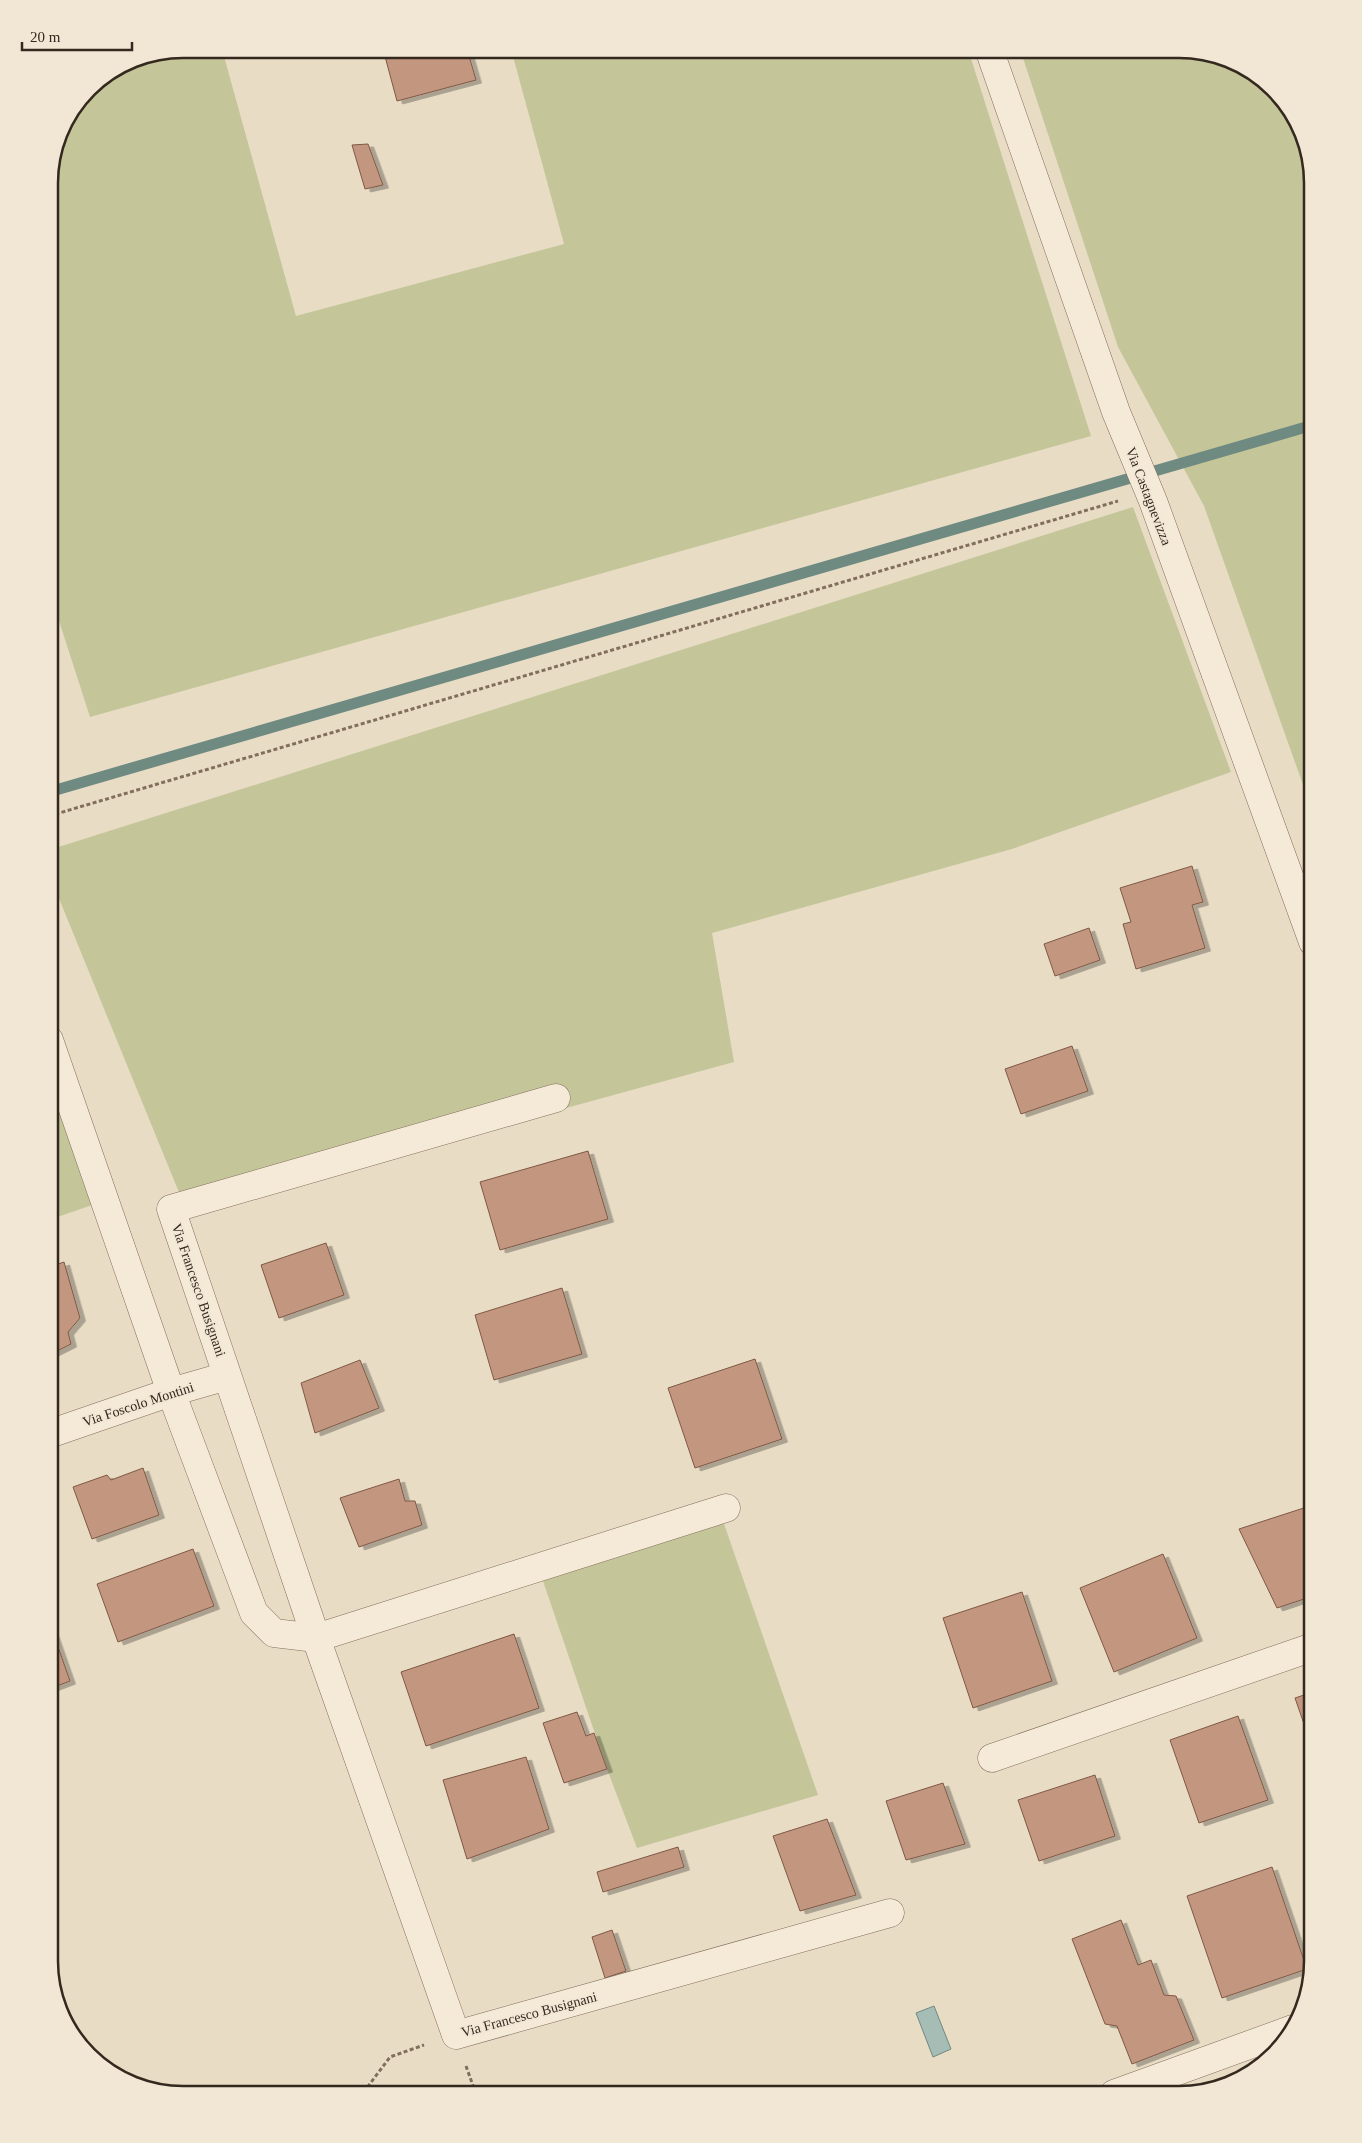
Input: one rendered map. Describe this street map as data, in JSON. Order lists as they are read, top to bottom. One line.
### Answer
{"streets":{"street":["Via Castagnevizza","Via Francesco Busignani","Via Foscolo Montini"]},"crossings":[["Via Francesco Busignani","Via Foscolo Montini"]],"scale_bar":"20 m"}
